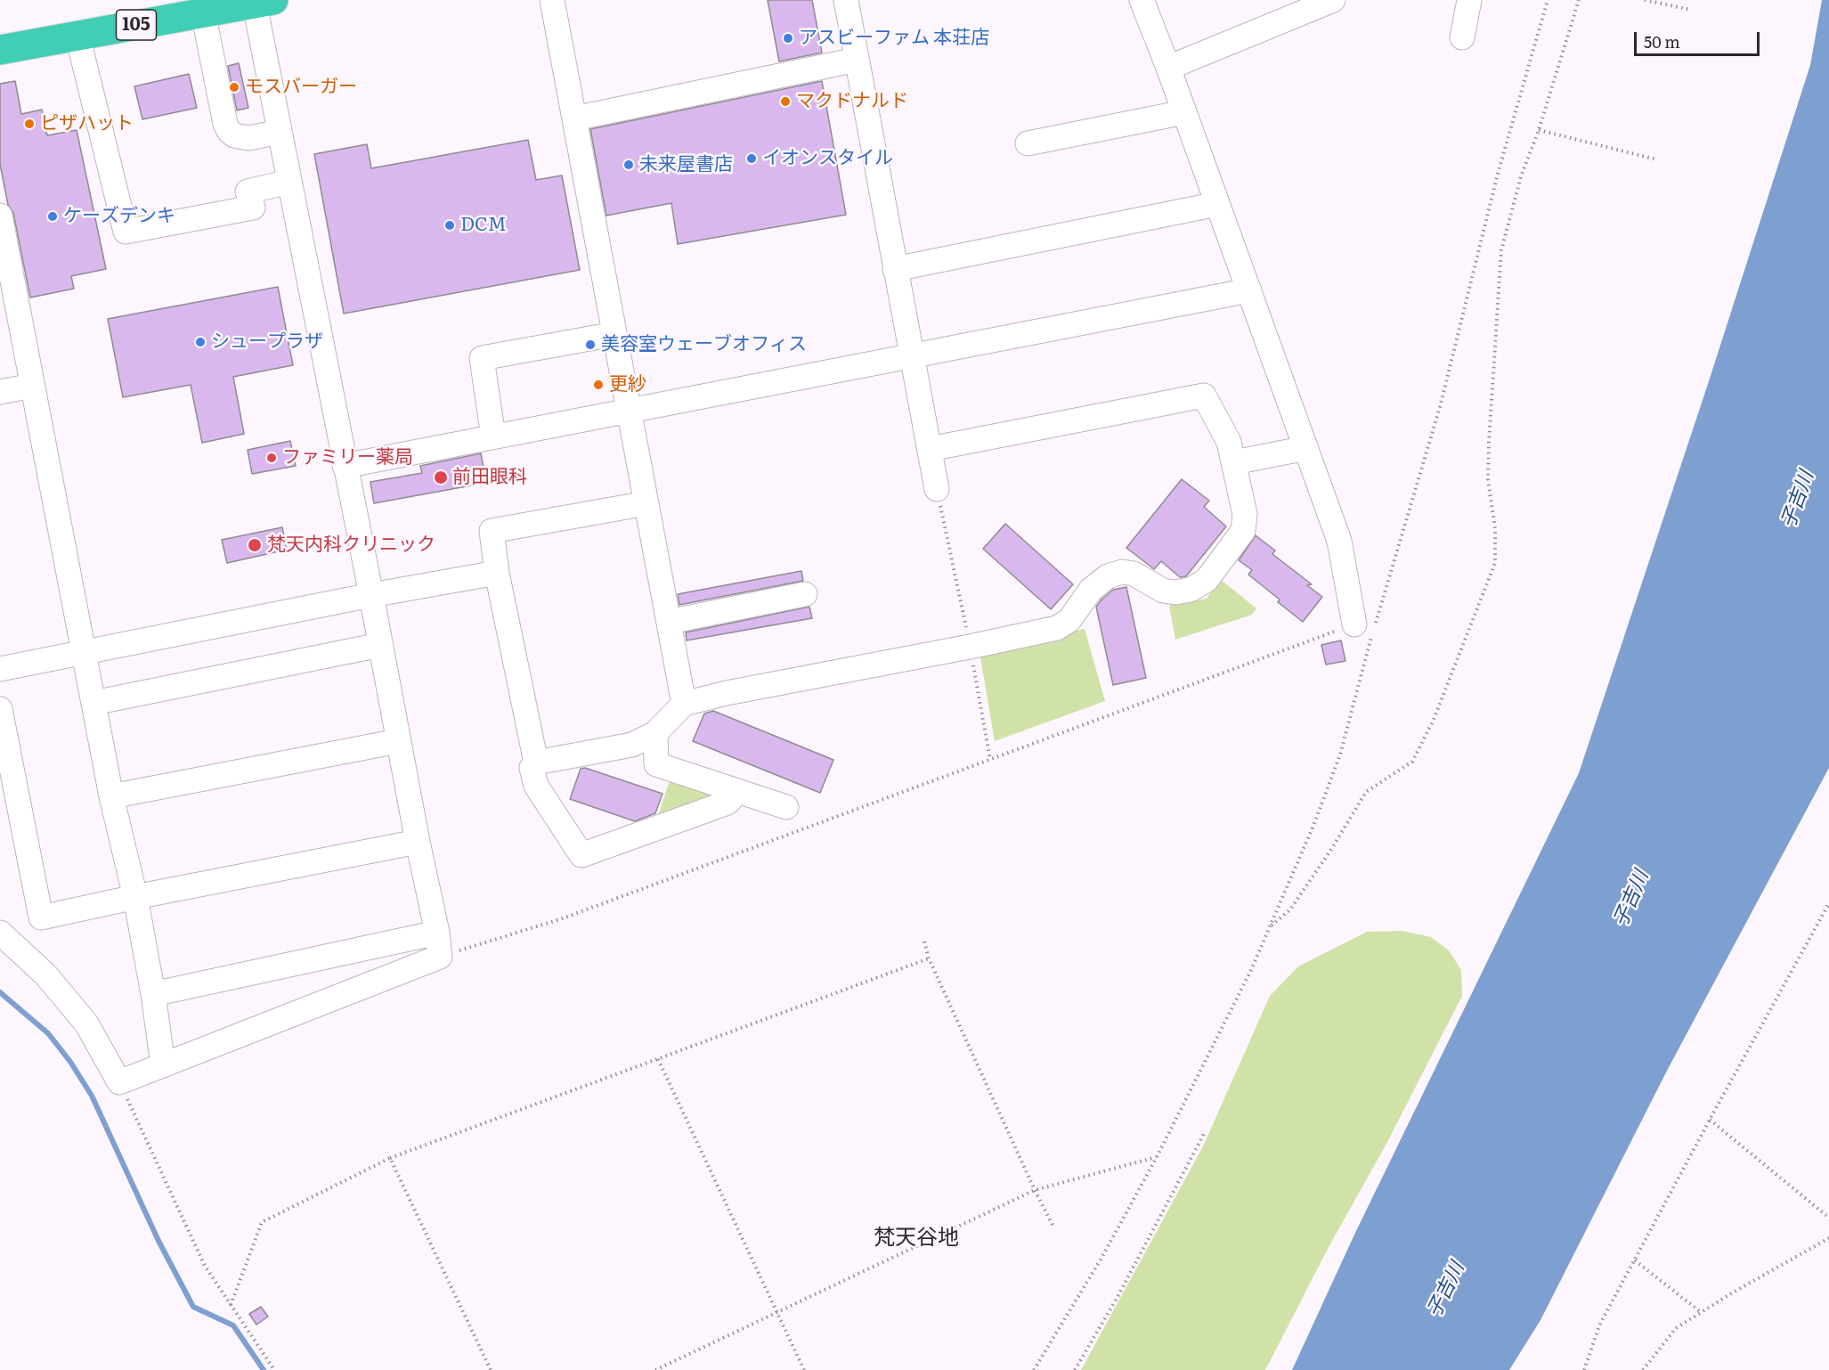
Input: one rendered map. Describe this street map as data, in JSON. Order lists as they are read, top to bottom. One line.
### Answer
{"streets":{"highway":["105"]},"districts":["梵天谷地"],"water":["子吉川"],"places":["アスビーファム 本荘店","モスバーガー","マクドナルド","ピザハット","イオンスタイル","未来屋書店","ケーズデンキ","DCM","シュープラザ","美容室ウェーブオフィス","更紗","ファミリー薬局","前田眼科","梵天内科クリニック"],"scale_bar":"50 m"}
